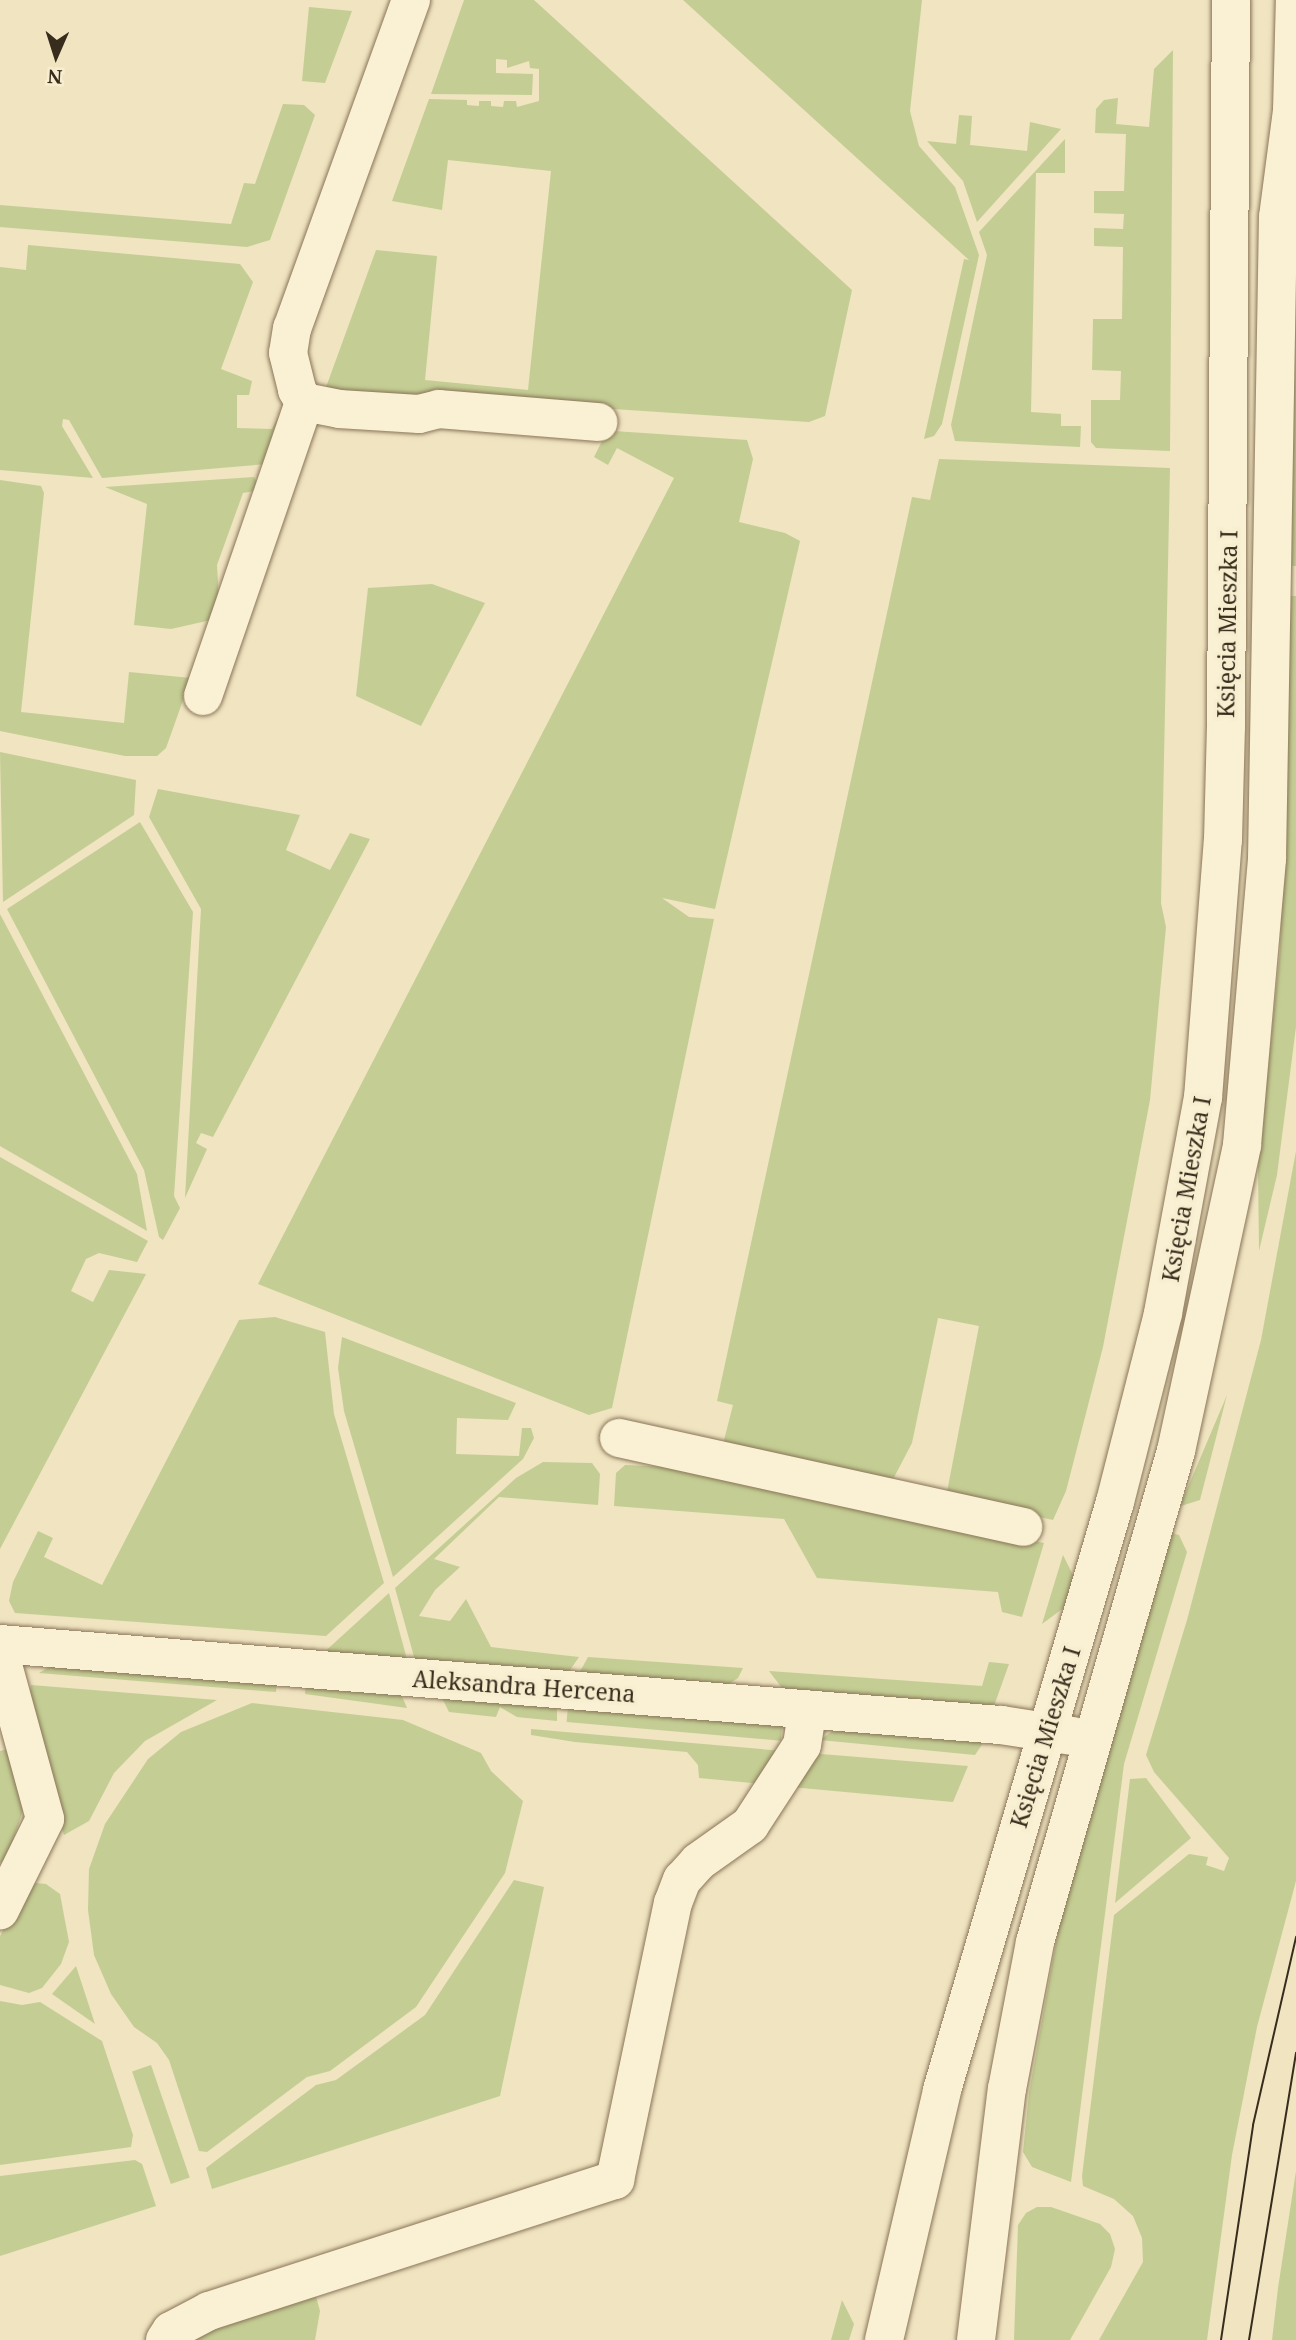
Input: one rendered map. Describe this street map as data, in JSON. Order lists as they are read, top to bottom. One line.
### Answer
{"streets":{"street":["Księcia Mieszka I","Aleksandra Hercena"]},"crossings":[["Księcia Mieszka I","Aleksandra Hercena"]],"north":"bottom"}
